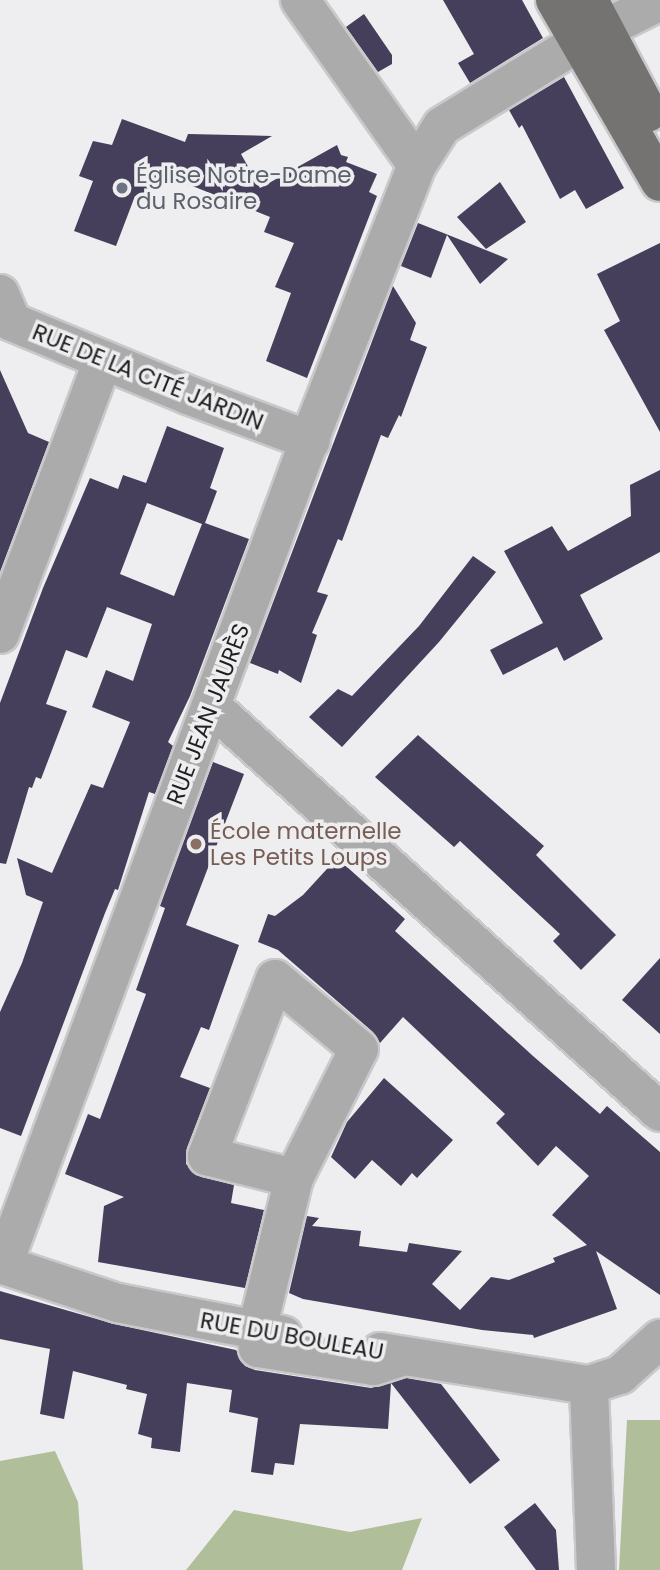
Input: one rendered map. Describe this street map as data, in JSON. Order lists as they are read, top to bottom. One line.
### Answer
{"streets":{"street":["RUE DE LA CITÉ JARDIN","RUE JEAN JAURÈS","RUE DU BOULEAU"]},"crossings":[["RUE DE LA CITÉ JARDIN","RUE JEAN JAURÈS"],["RUE JEAN JAURÈS","RUE DU BOULEAU"]],"places":["Église Notre-Dame du Rosaire","École maternelle Les Petits Loups"]}
